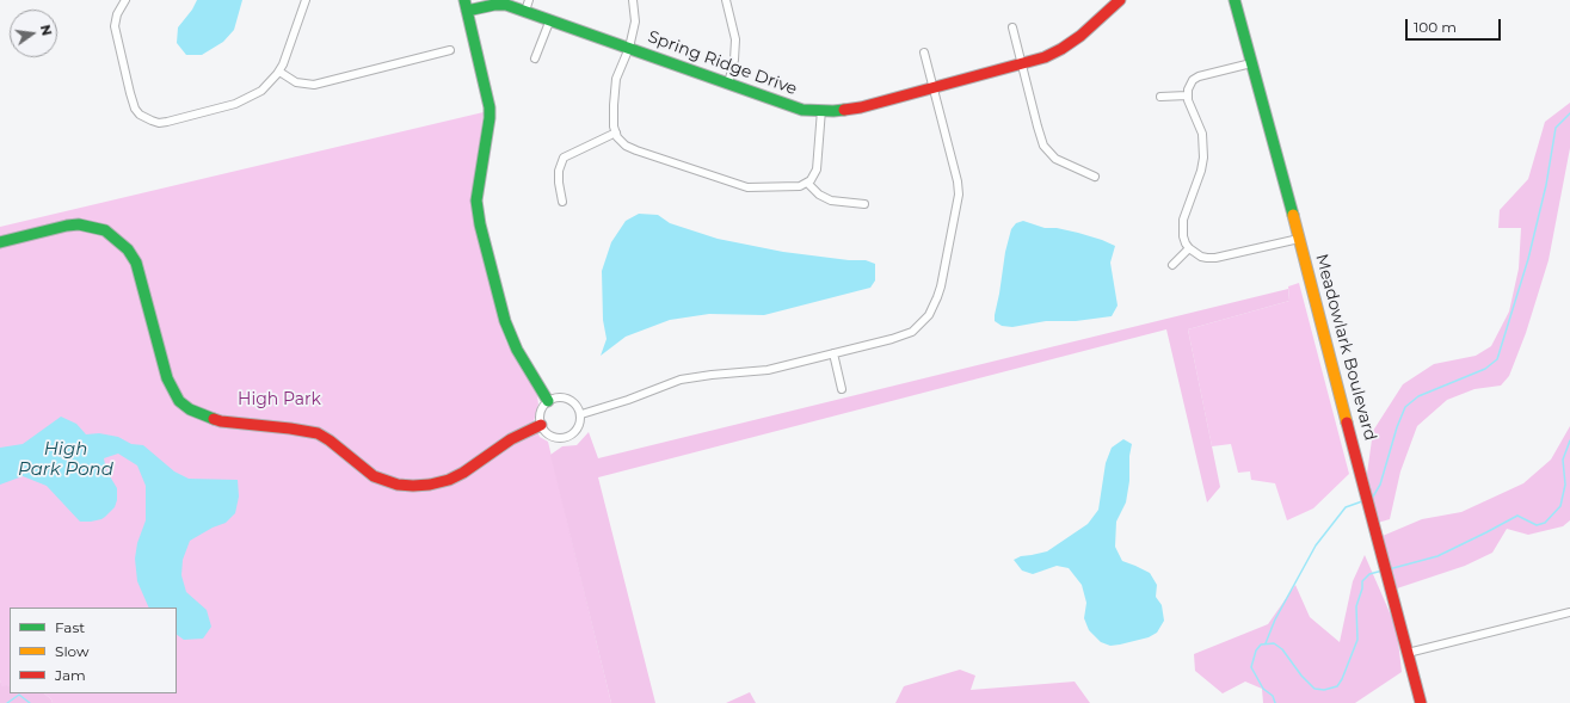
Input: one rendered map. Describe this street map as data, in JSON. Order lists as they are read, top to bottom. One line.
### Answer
{"streets":{"street":["Spring Ridge Drive","Meadowlark Boulevard"]},"water":["High Park Pond"],"parks":["High Park"],"legend":["Fast","Slow","Jam"],"scale_bar":"100 m","north":"right"}
